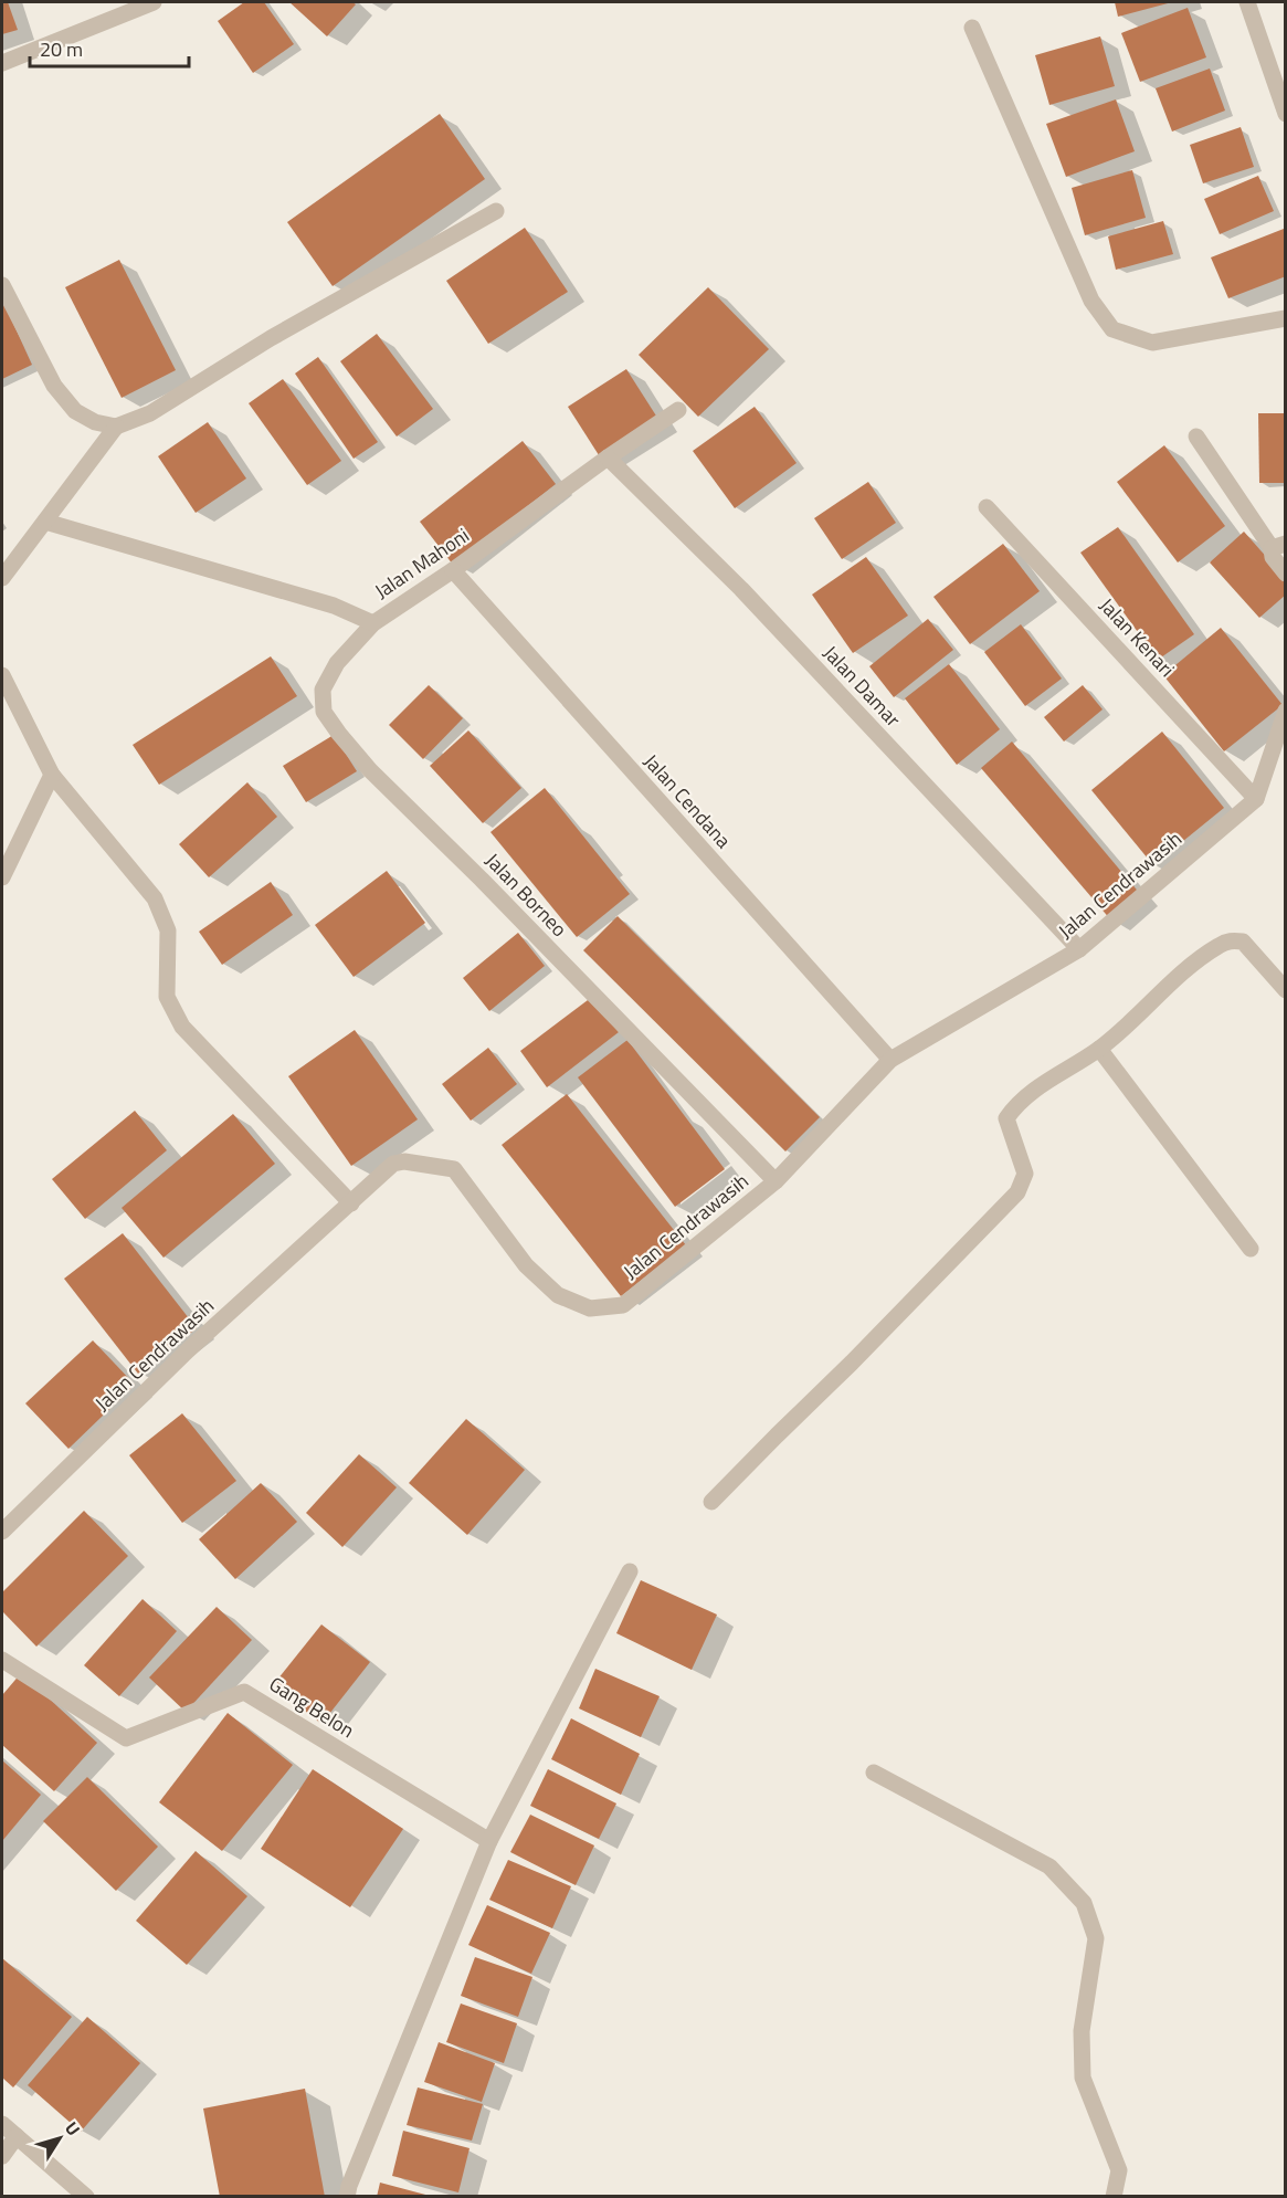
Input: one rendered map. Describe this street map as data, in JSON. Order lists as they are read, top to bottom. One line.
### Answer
{"streets":{"street":["Jalan Mahoni","Jalan Kenari","Jalan Damar","Jalan Cendana","Jalan Cendrawasih","Jalan Borneo","Gang Belon"]},"crossings":[["Jalan Mahoni","Jalan Damar"],["Jalan Mahoni","Jalan Cendana"],["Jalan Mahoni","Jalan Borneo"],["Jalan Kenari","Jalan Cendrawasih"],["Jalan Damar","Jalan Cendrawasih"],["Jalan Cendana","Jalan Cendrawasih"],["Jalan Cendrawasih","Jalan Borneo"]],"scale_bar":"20 m","north":"top right"}
